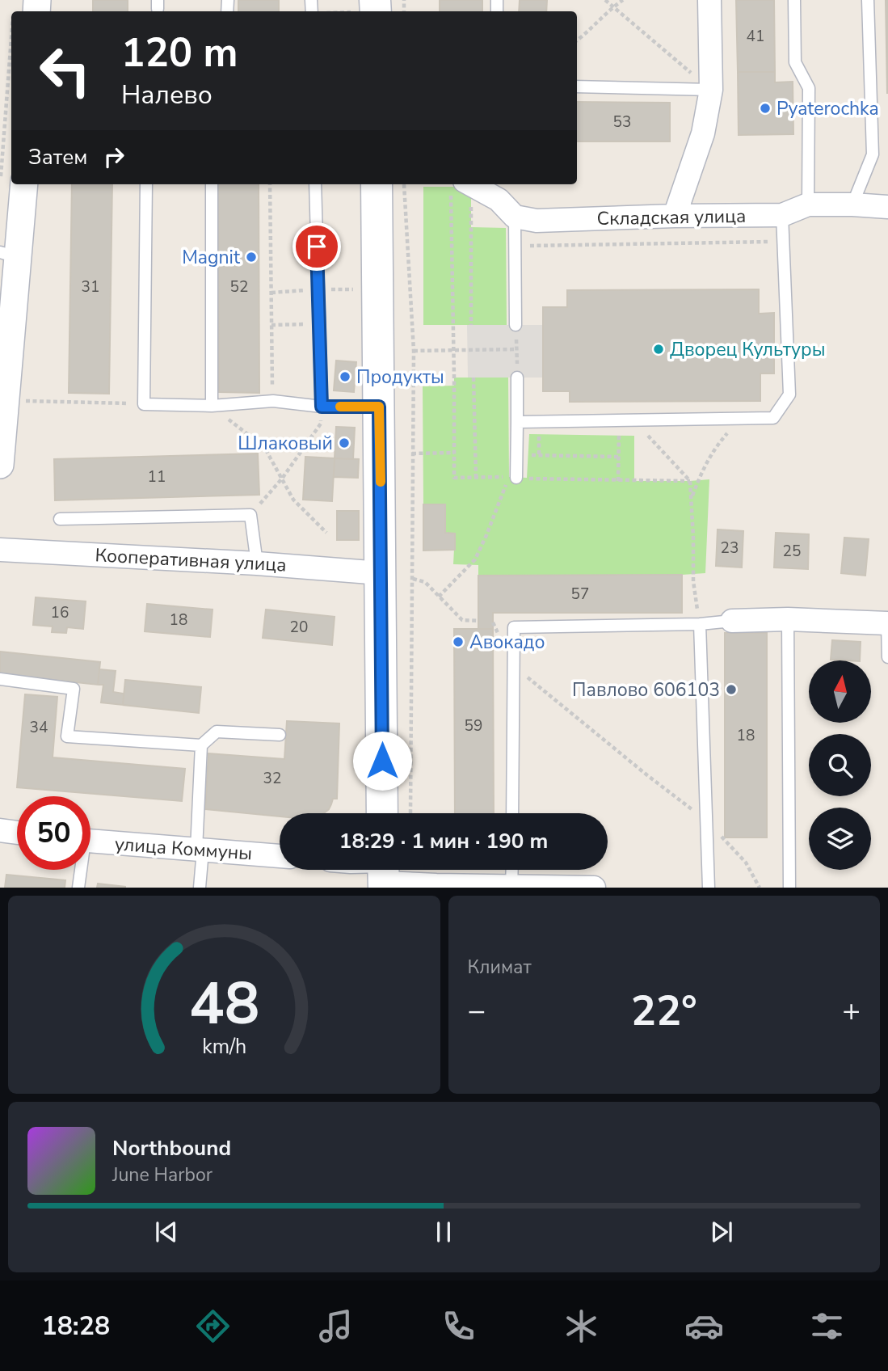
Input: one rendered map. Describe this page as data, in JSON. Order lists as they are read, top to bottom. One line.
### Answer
{"streets":{"street":["Складская улица","Кооперативная улица","улица Коммуны"]},"places":["Pyaterochka","Magnit","Дворец Культуры","Продукты","Шлаковый","Авокадо","Павлово 606103"],"house_numbers":["41","53","31","52","11","23","25","57","16","18","20","59","34","18","32"],"north":"top","page":{"turn":["120 m","Налево"],"then":"Затем","limit":"50","trip":"18:29 · 1 мин · 190 m","tile":"Климат","heat":["−","22°","+"],"song":["Northbound","June Harbor"],"tabs":"18:28","gauge":["48","km/h"]}}
